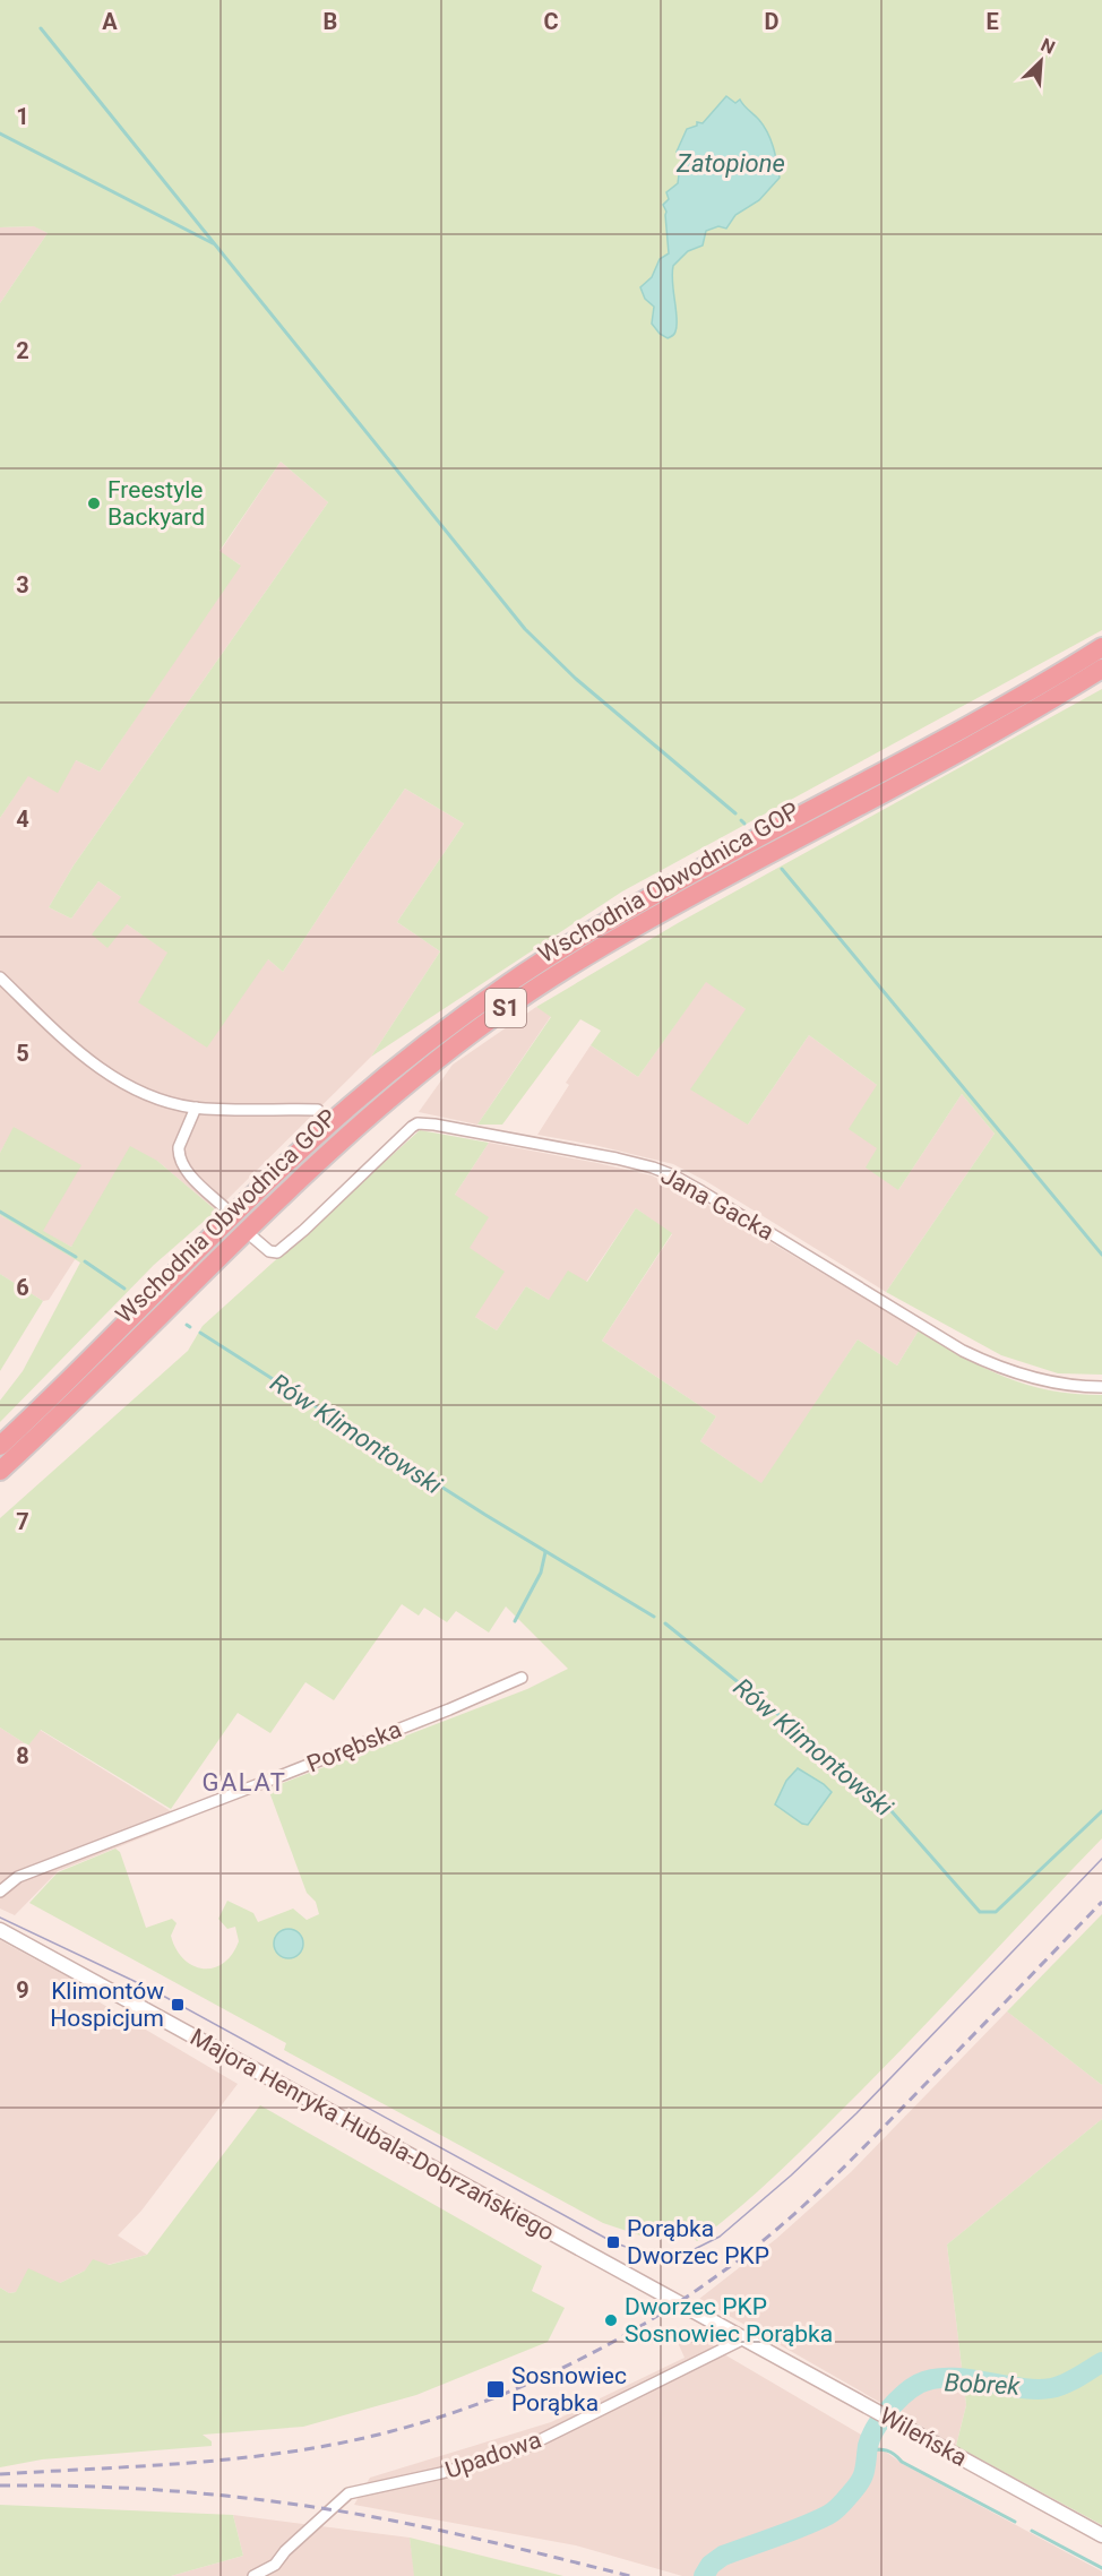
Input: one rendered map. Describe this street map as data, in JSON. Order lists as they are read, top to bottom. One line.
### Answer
{"streets":{"highway":["Wschodnia Obwodnica GOP","S1"],"street":["Jana Gacka","Porębska","Majora Henryka Hubala-Dobrzańskiego","Wileńska","Upadowa"]},"crossings":[["Majora Henryka Hubala-Dobrzańskiego","Wileńska"],["Majora Henryka Hubala-Dobrzańskiego","Upadowa"],["Wileńska","Upadowa"]],"districts":["GALAT"],"water":["Zatopione","Rów Klimontowski","Bobrek"],"places":{"other":["Freestyle Backyard","Dworzec PKP Sosnowiec Porąbka"],"transit":["Klimontów Hospicjum","Porąbka Dworzec PKP","Sosnowiec Porąbka"]},"north":"top right","grid":{"columns":["A","B","C","D","E"],"rows":["1","2","3","4","5","6","7","8","9"]}}
